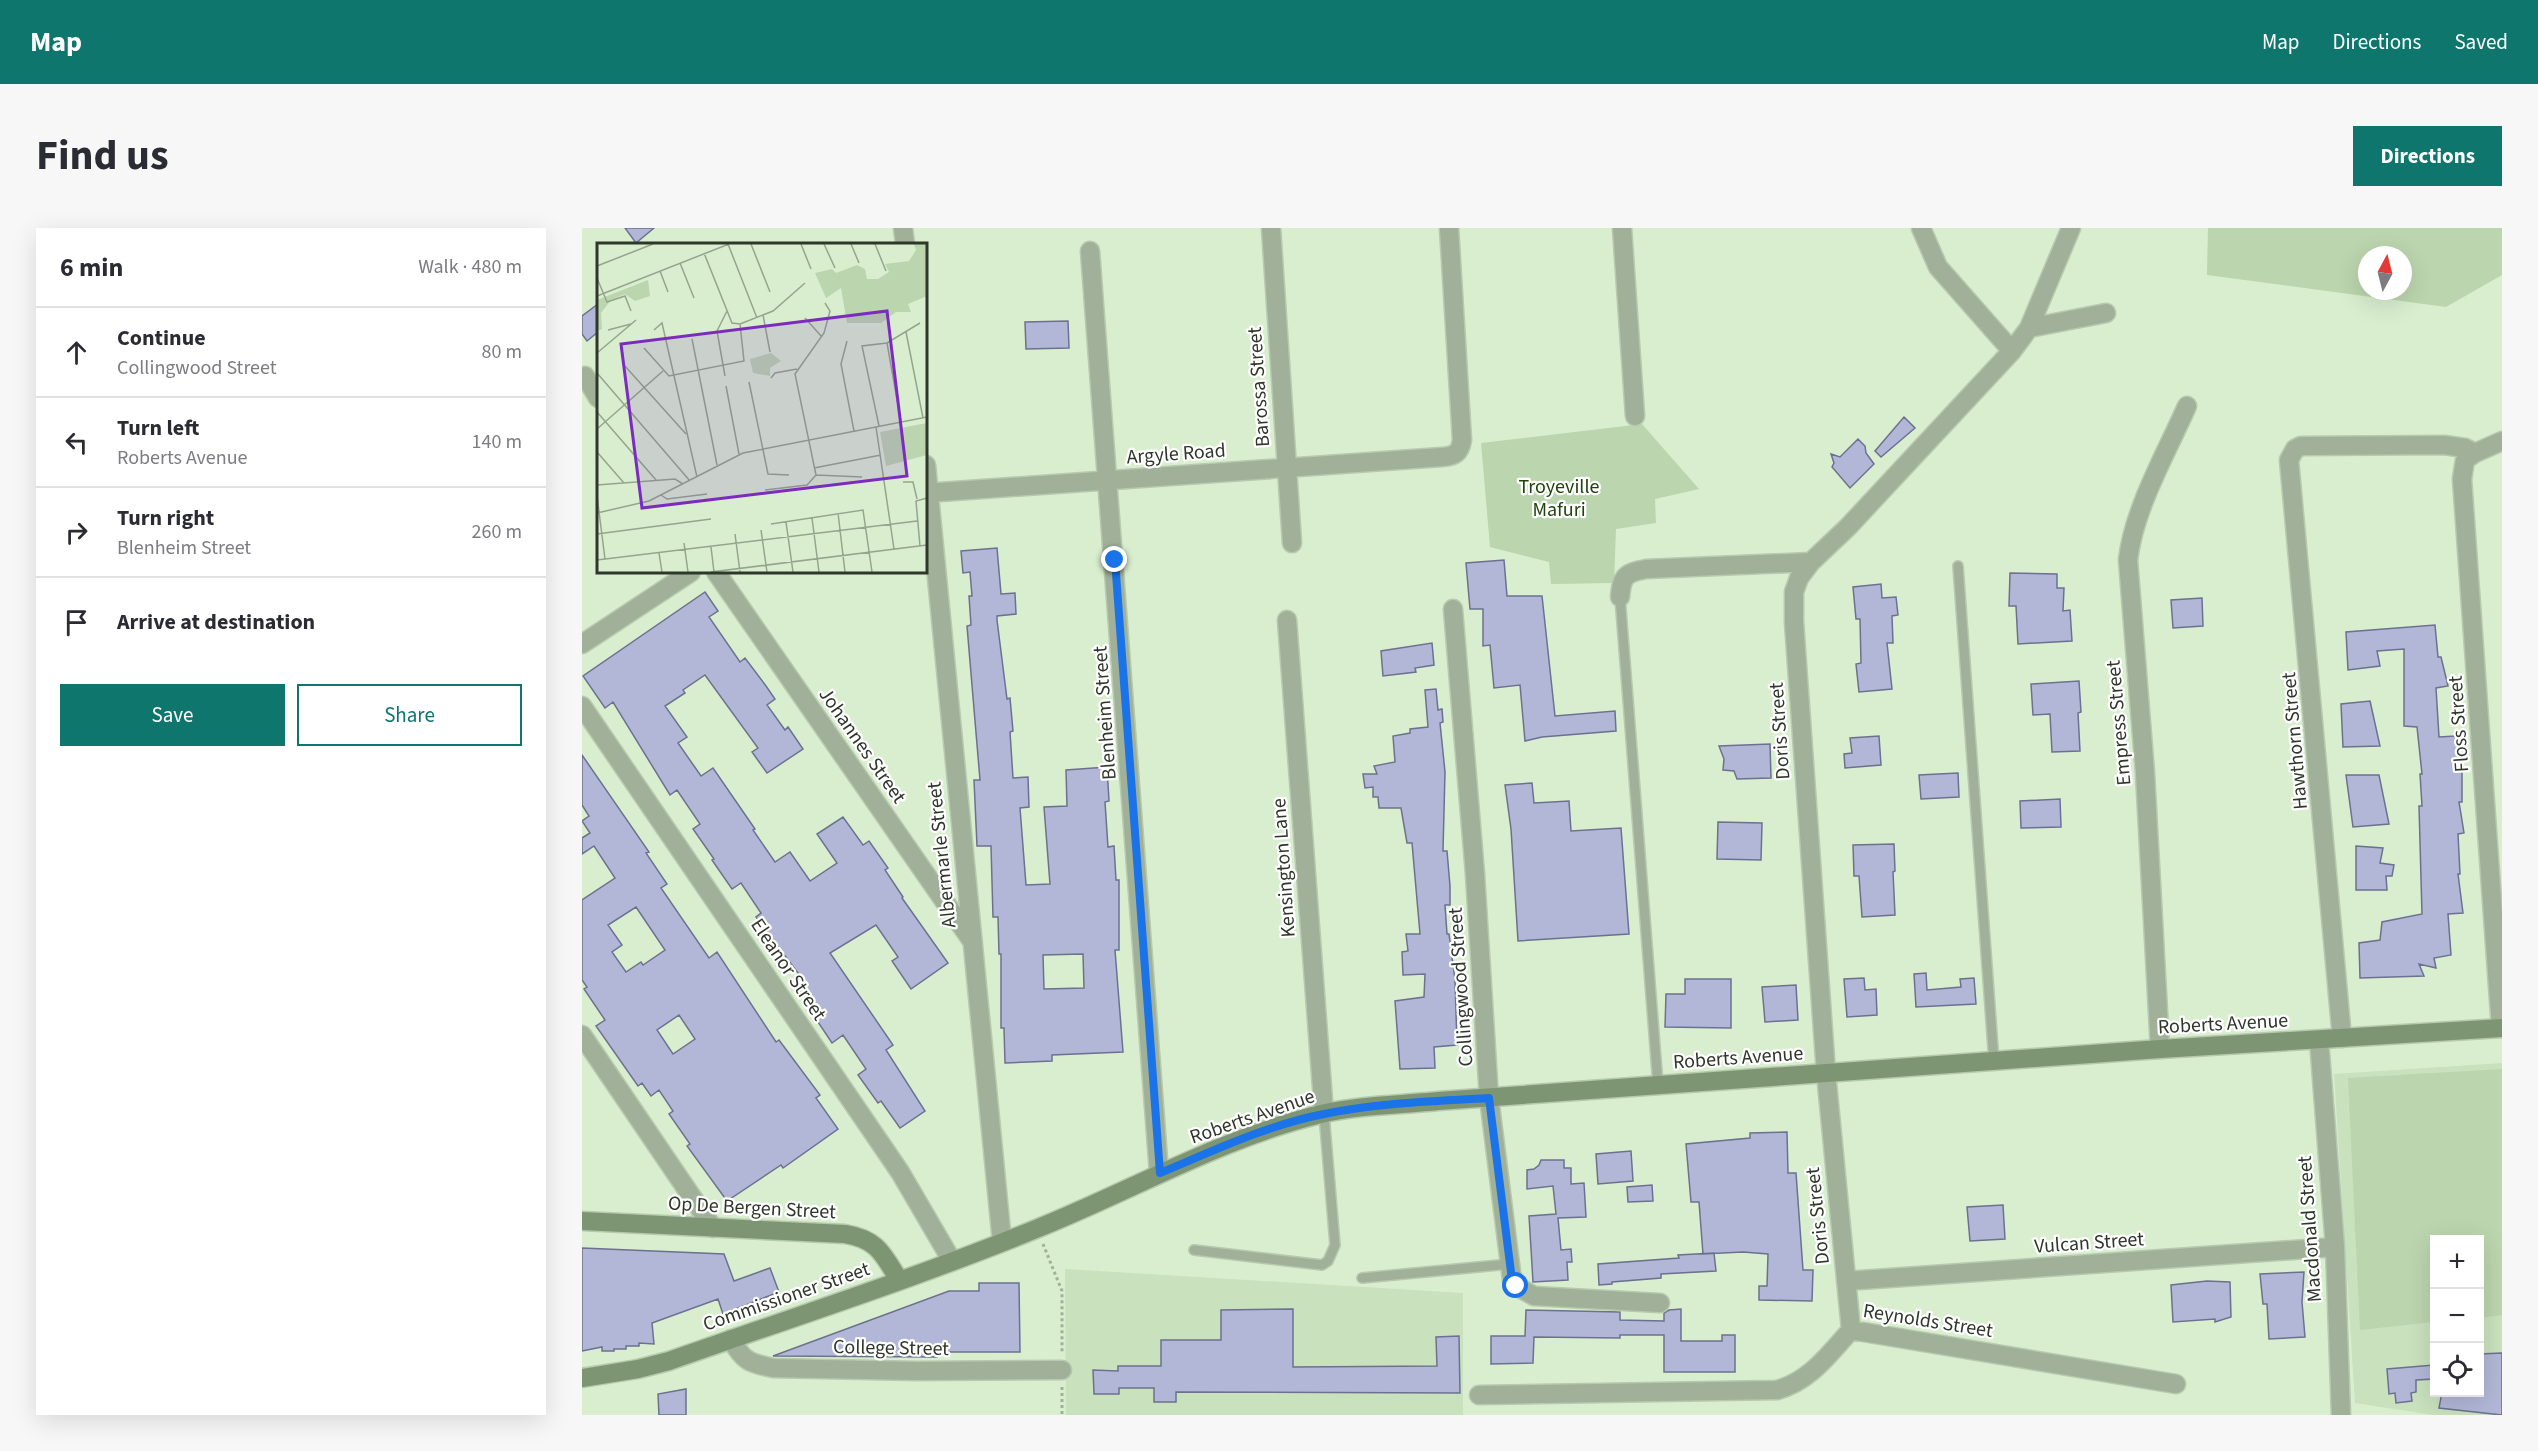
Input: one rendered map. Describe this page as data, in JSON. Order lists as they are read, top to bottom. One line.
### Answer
{"streets":{"main road":["Roberts Avenue","Op De Bergen Street","Commissioner Street"],"street":["Barossa Street","Argyle Road","Blenheim Street","Empress Street","Floss Street","Doris Street","Hawthorn Street","Johannes Street","Albermarle Street","Kensington Lane","Eleanor Street","Collingwood Street","Macdonald Street","Vulcan Street","Reynolds Street","College Street"]},"crossings":[["Barossa Street","Argyle Road"],["Argyle Road","Blenheim Street"],["Argyle Road","Albermarle Street"],["Blenheim Street","Roberts Avenue"],["Empress Street","Roberts Avenue"],["Floss Street","Hawthorn Street"],["Floss Street","Roberts Avenue"],["Doris Street","Roberts Avenue"],["Doris Street","Vulcan Street"],["Doris Street","Reynolds Street"],["Hawthorn Street","Roberts Avenue"],["Johannes Street","Albermarle Street"],["Albermarle Street","Roberts Avenue"],["Albermarle Street","Commissioner Street"],["Kensington Lane","Roberts Avenue"],["Eleanor Street","Commissioner Street"],["Collingwood Street","Roberts Avenue"],["Roberts Avenue","Macdonald Street"],["Roberts Avenue","Commissioner Street"],["Op De Bergen Street","Commissioner Street"],["Macdonald Street","Vulcan Street"],["Commissioner Street","College Street"]],"parks":["Troyeville Mafuri"],"north":"top","page":{"header":"Map","nav":["Map","Directions","Saved"],"title":"Find us","buttons":["Directions",["Save","Share"]],"heading":["6 min","Walk · 480 m"],"list":[["Continue","Collingwood Street","80 m"],["Turn left","Roberts Avenue","140 m"],["Turn right","Blenheim Street","260 m"],"Arrive at destination"],"map_buttons":["+","−"]}}
